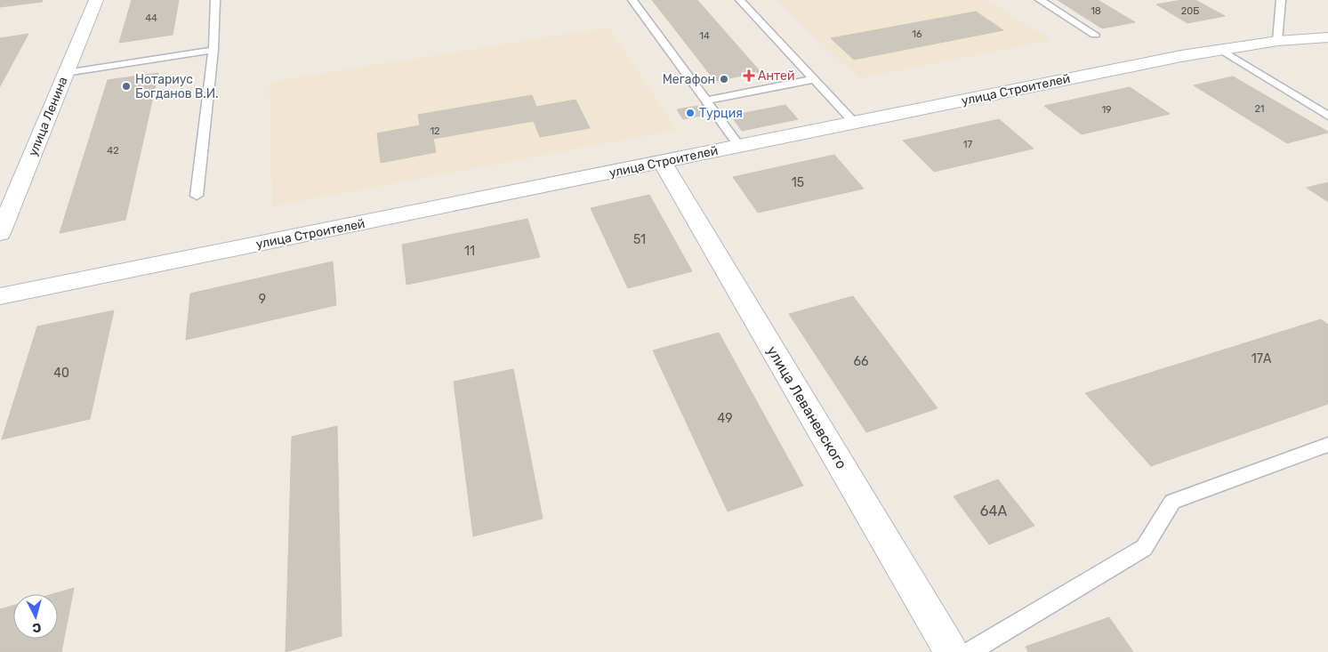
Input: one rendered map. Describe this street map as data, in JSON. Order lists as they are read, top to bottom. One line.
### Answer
{"streets":{"street":["улица Строителей","улица Ленина","улица Леваневского"]},"crossings":[["улица Строителей","улица Леваневского"]],"places":{"health":["Антей"],"other":["Мегафон","Нотариус Богданов В.И.","Турция"]},"house_numbers":["18","20Б","44","16","14","21","19","12","17","42","15","51","11","9","17А","66","40","49","64А"],"north":"bottom"}
